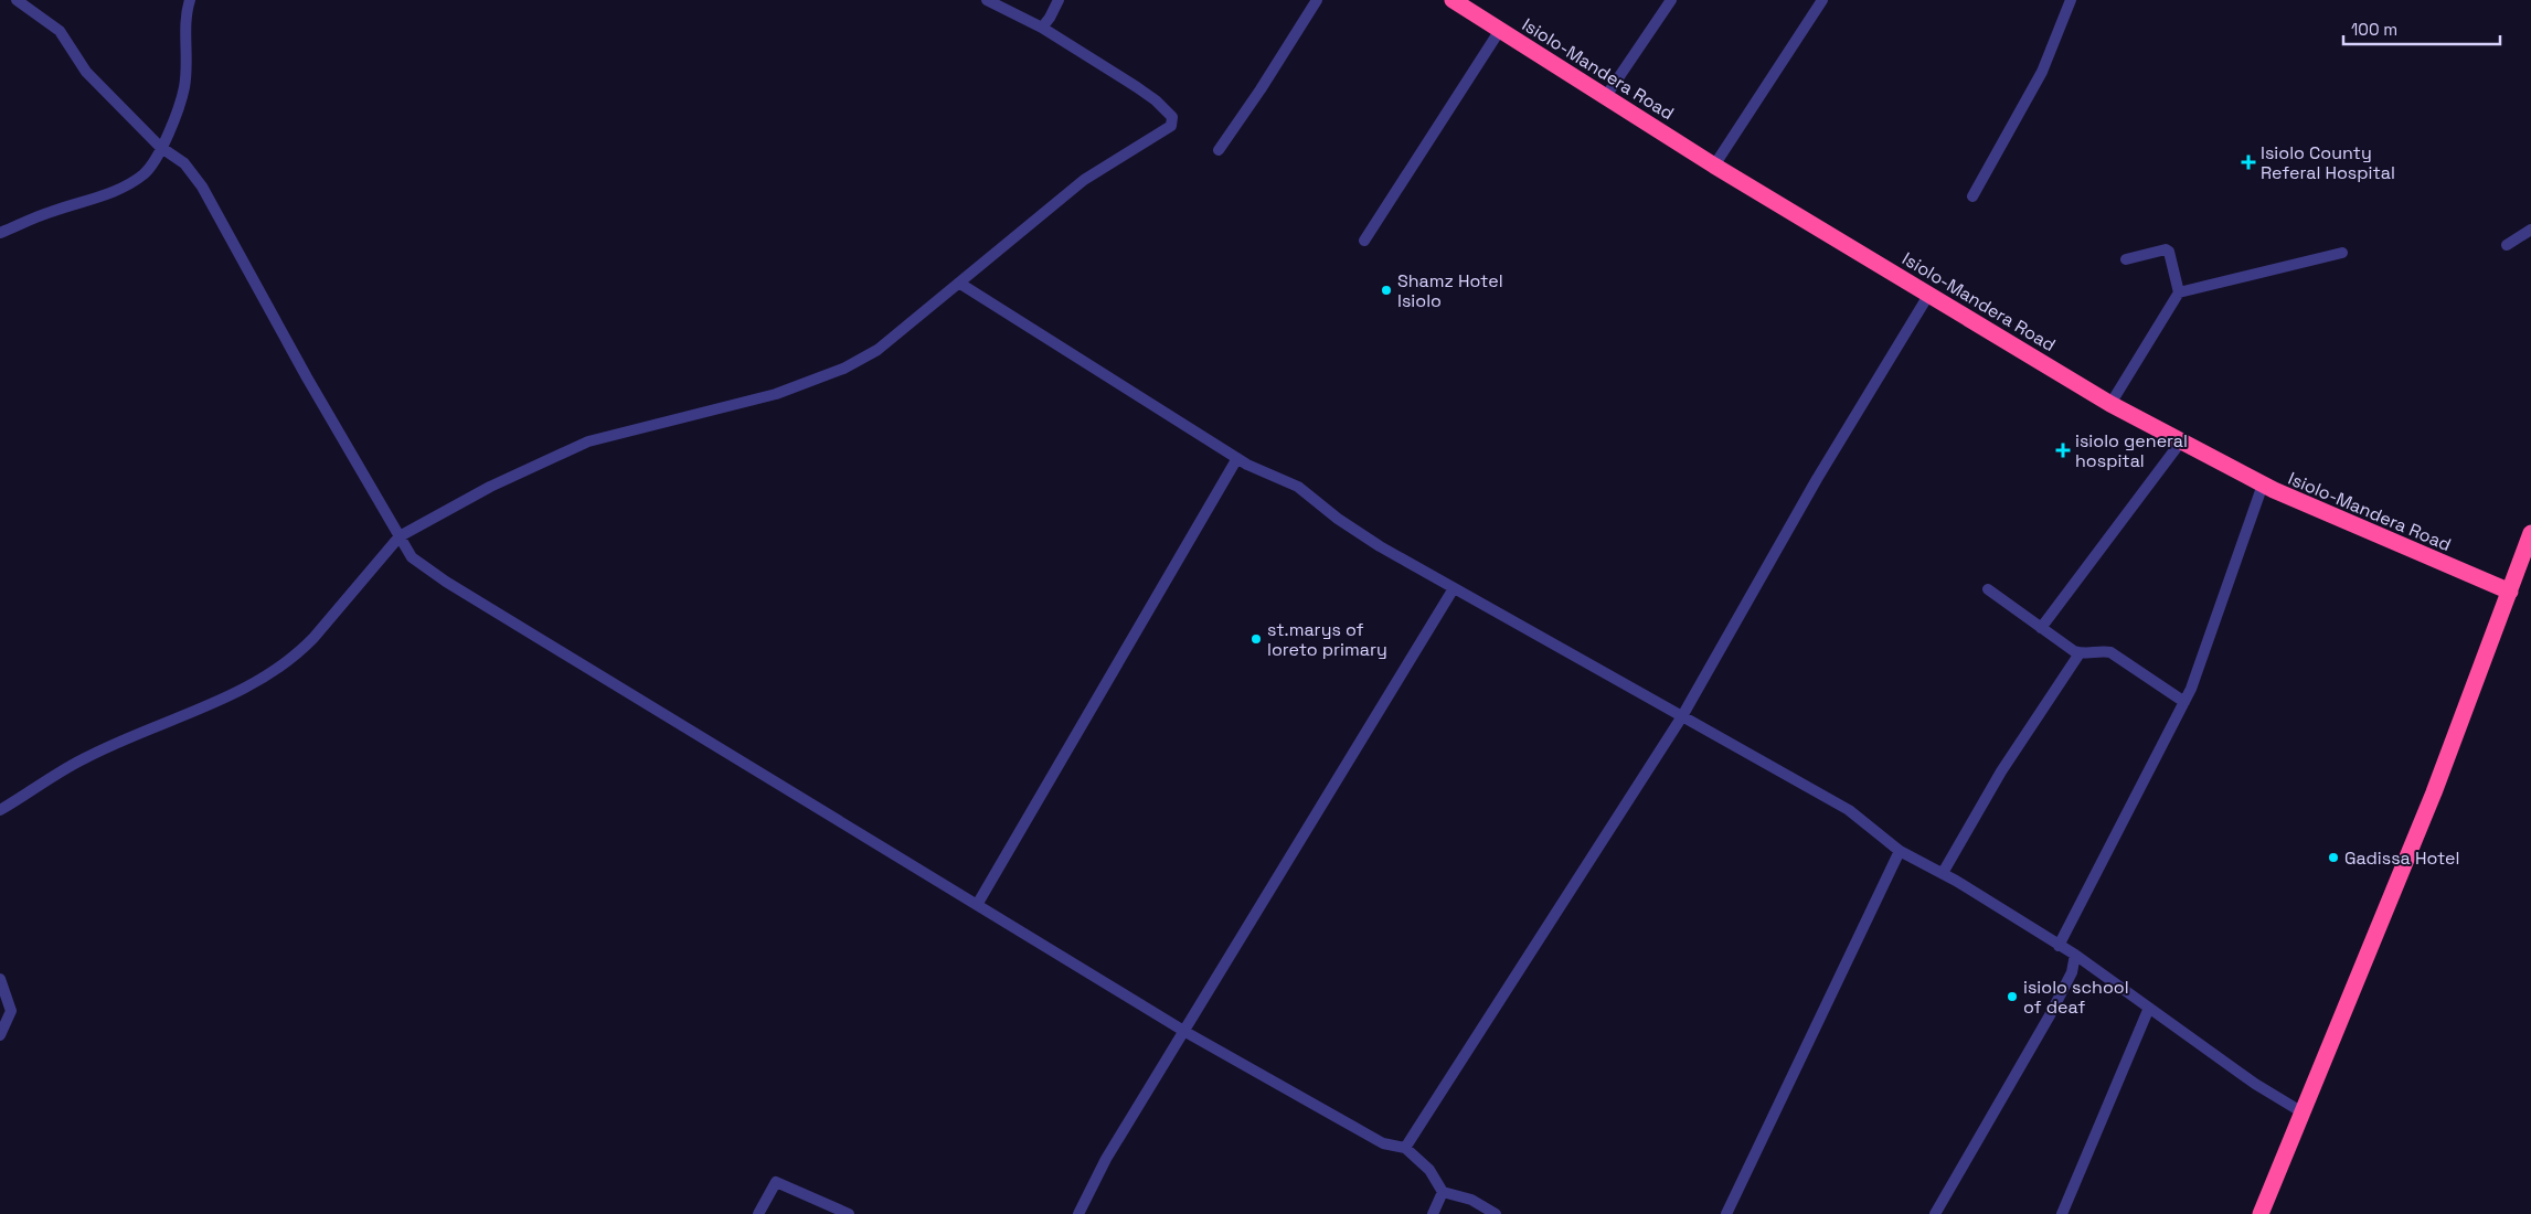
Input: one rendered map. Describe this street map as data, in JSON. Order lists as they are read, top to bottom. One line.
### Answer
{"streets":{"highway":["Isiolo-Mandera Road"]},"places":{"health":["Isiolo County Referal Hospital","isiolo general hospital"],"other":["Shamz Hotel Isiolo","st.marys of loreto primary","Gadissa Hotel","isiolo school of deaf"]},"scale_bar":"100 m"}
